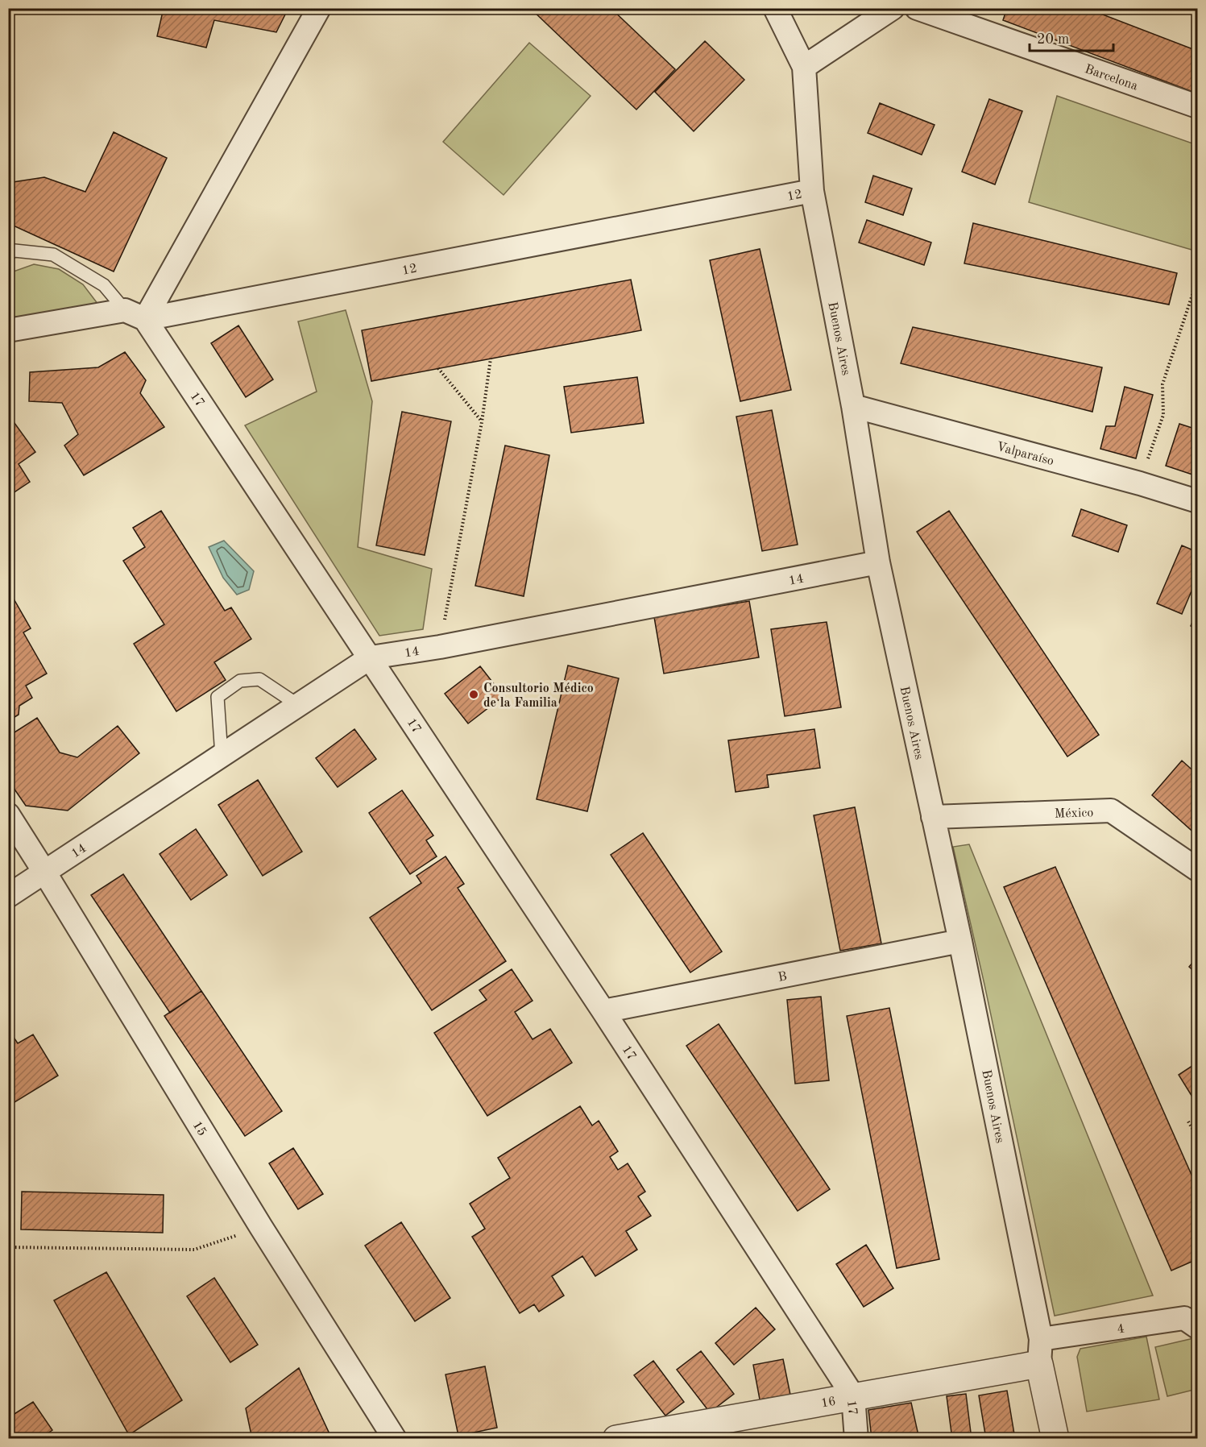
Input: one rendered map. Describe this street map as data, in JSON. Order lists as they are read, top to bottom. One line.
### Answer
{"streets":{"street":["Barcelona","12","Buenos Aires","17","Valparaíso","14","México","B","15","4","16"]},"crossings":[["12","Buenos Aires"],["12","17"],["Buenos Aires","Valparaíso"],["Buenos Aires","14"],["Buenos Aires","México"],["Buenos Aires","B"],["Buenos Aires","4"],["Buenos Aires","16"],["17","14"],["17","B"],["17","16"],["14","15"],["4","16"]],"places":["Consultorio Médico de la Familia"],"scale_bar":"20 m"}
